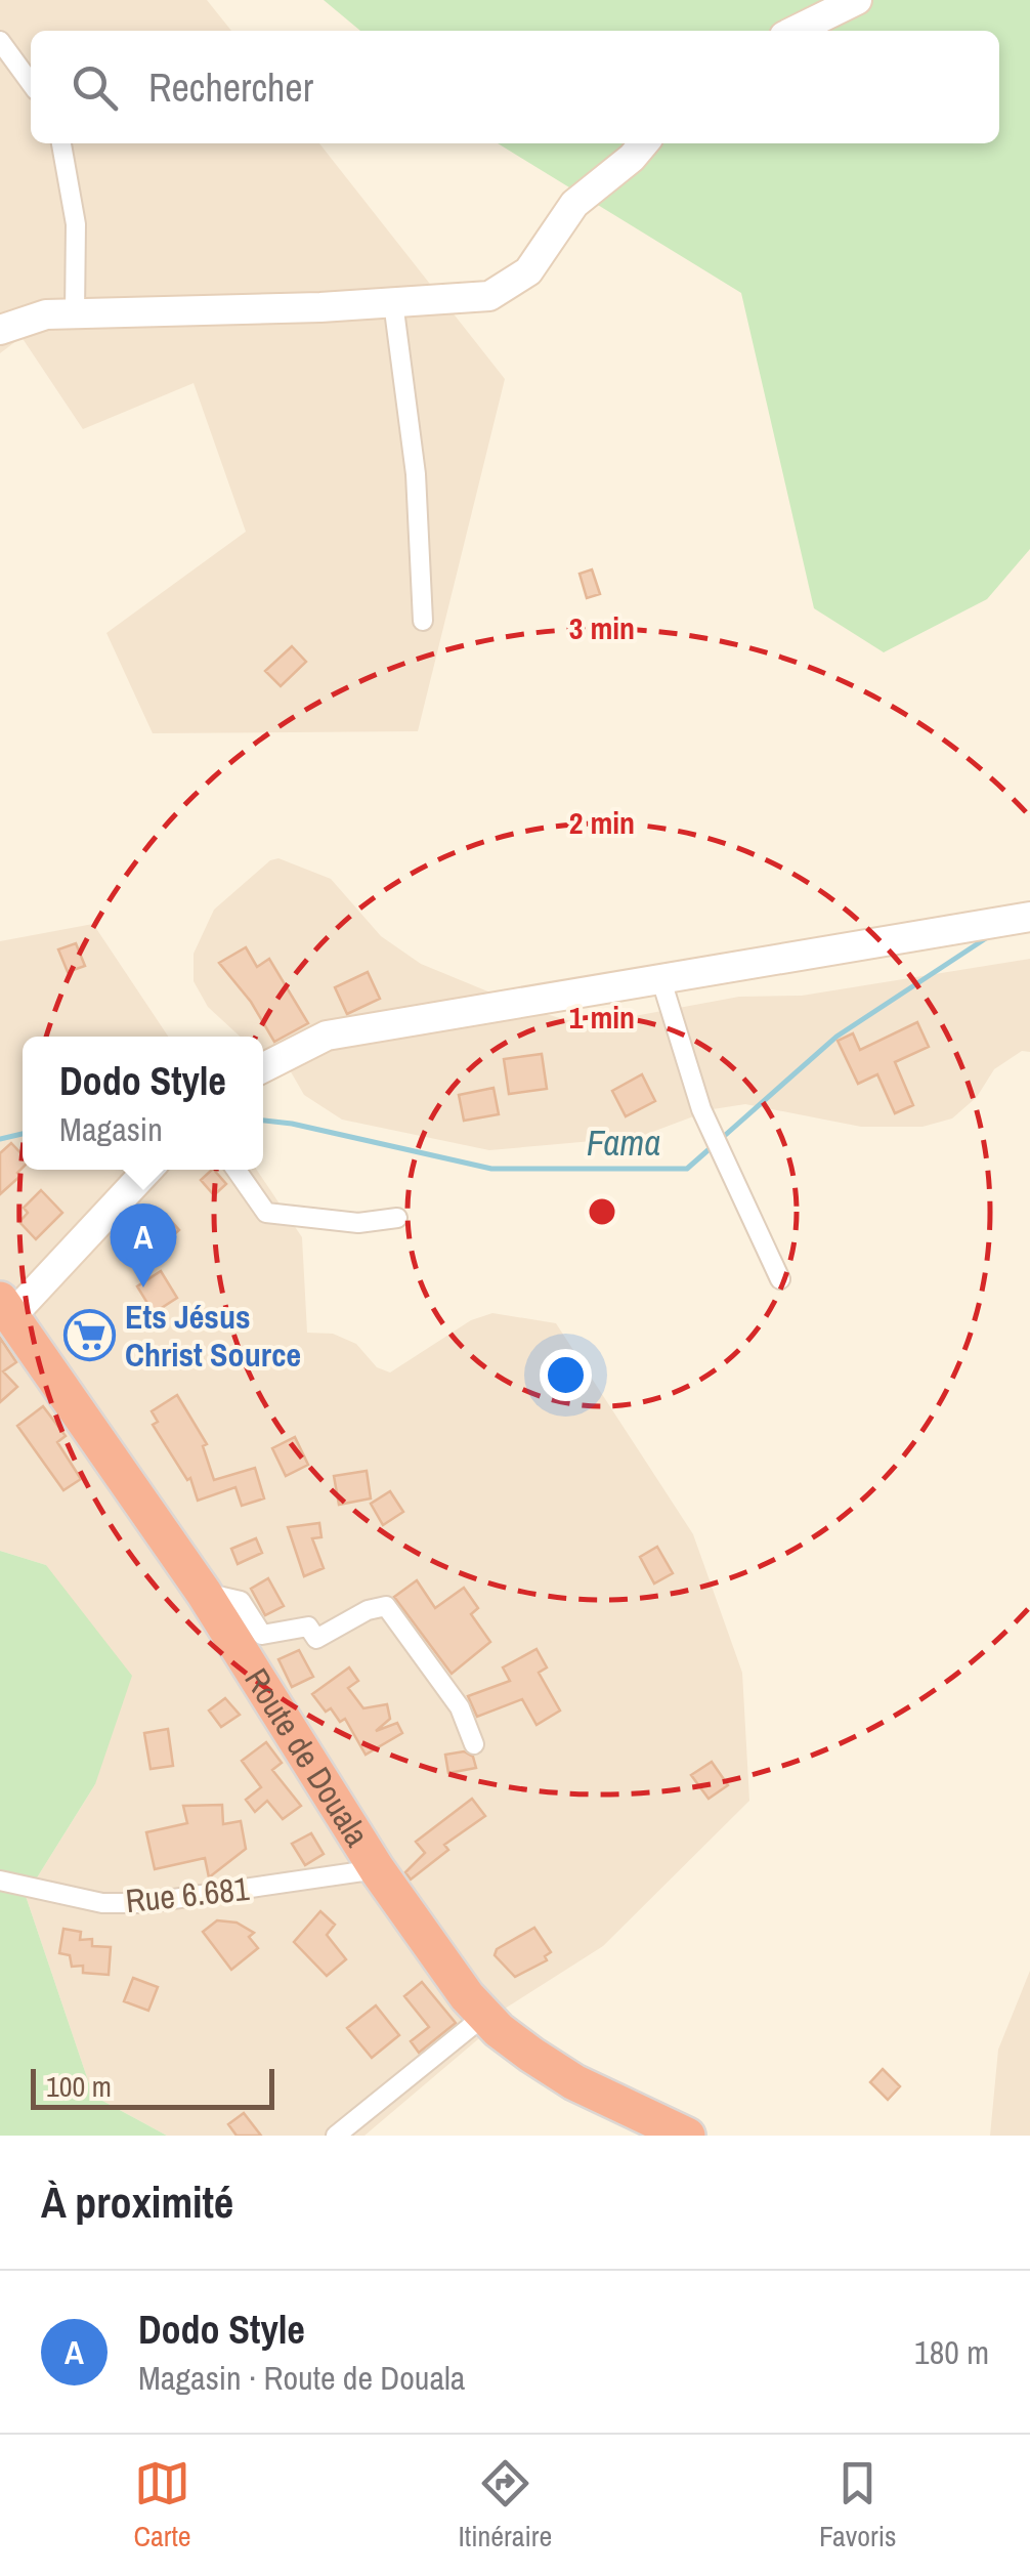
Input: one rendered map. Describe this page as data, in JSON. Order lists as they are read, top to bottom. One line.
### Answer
{"streets":{"highway":["Route de Douala"],"street":["Rue 6.681"]},"crossings":[["Route de Douala","Rue 6.681"]],"water":["Fama"],"places":{"supermarket":["Ets Jésus Christ Source"]},"scale_bar":"100 m","page":{"search":"Rechercher","popup":["Dodo Style","Magasin"],"pins":"A","scale":"100 m","heading":"À proximité","list":[{"mark":"A","name":"Dodo Style","note":"Magasin · Route de Douala","value":"180 m"}],"nav":["Carte","Itinéraire","Favoris"]},"rings":["3 min","2 min","1 min"]}
